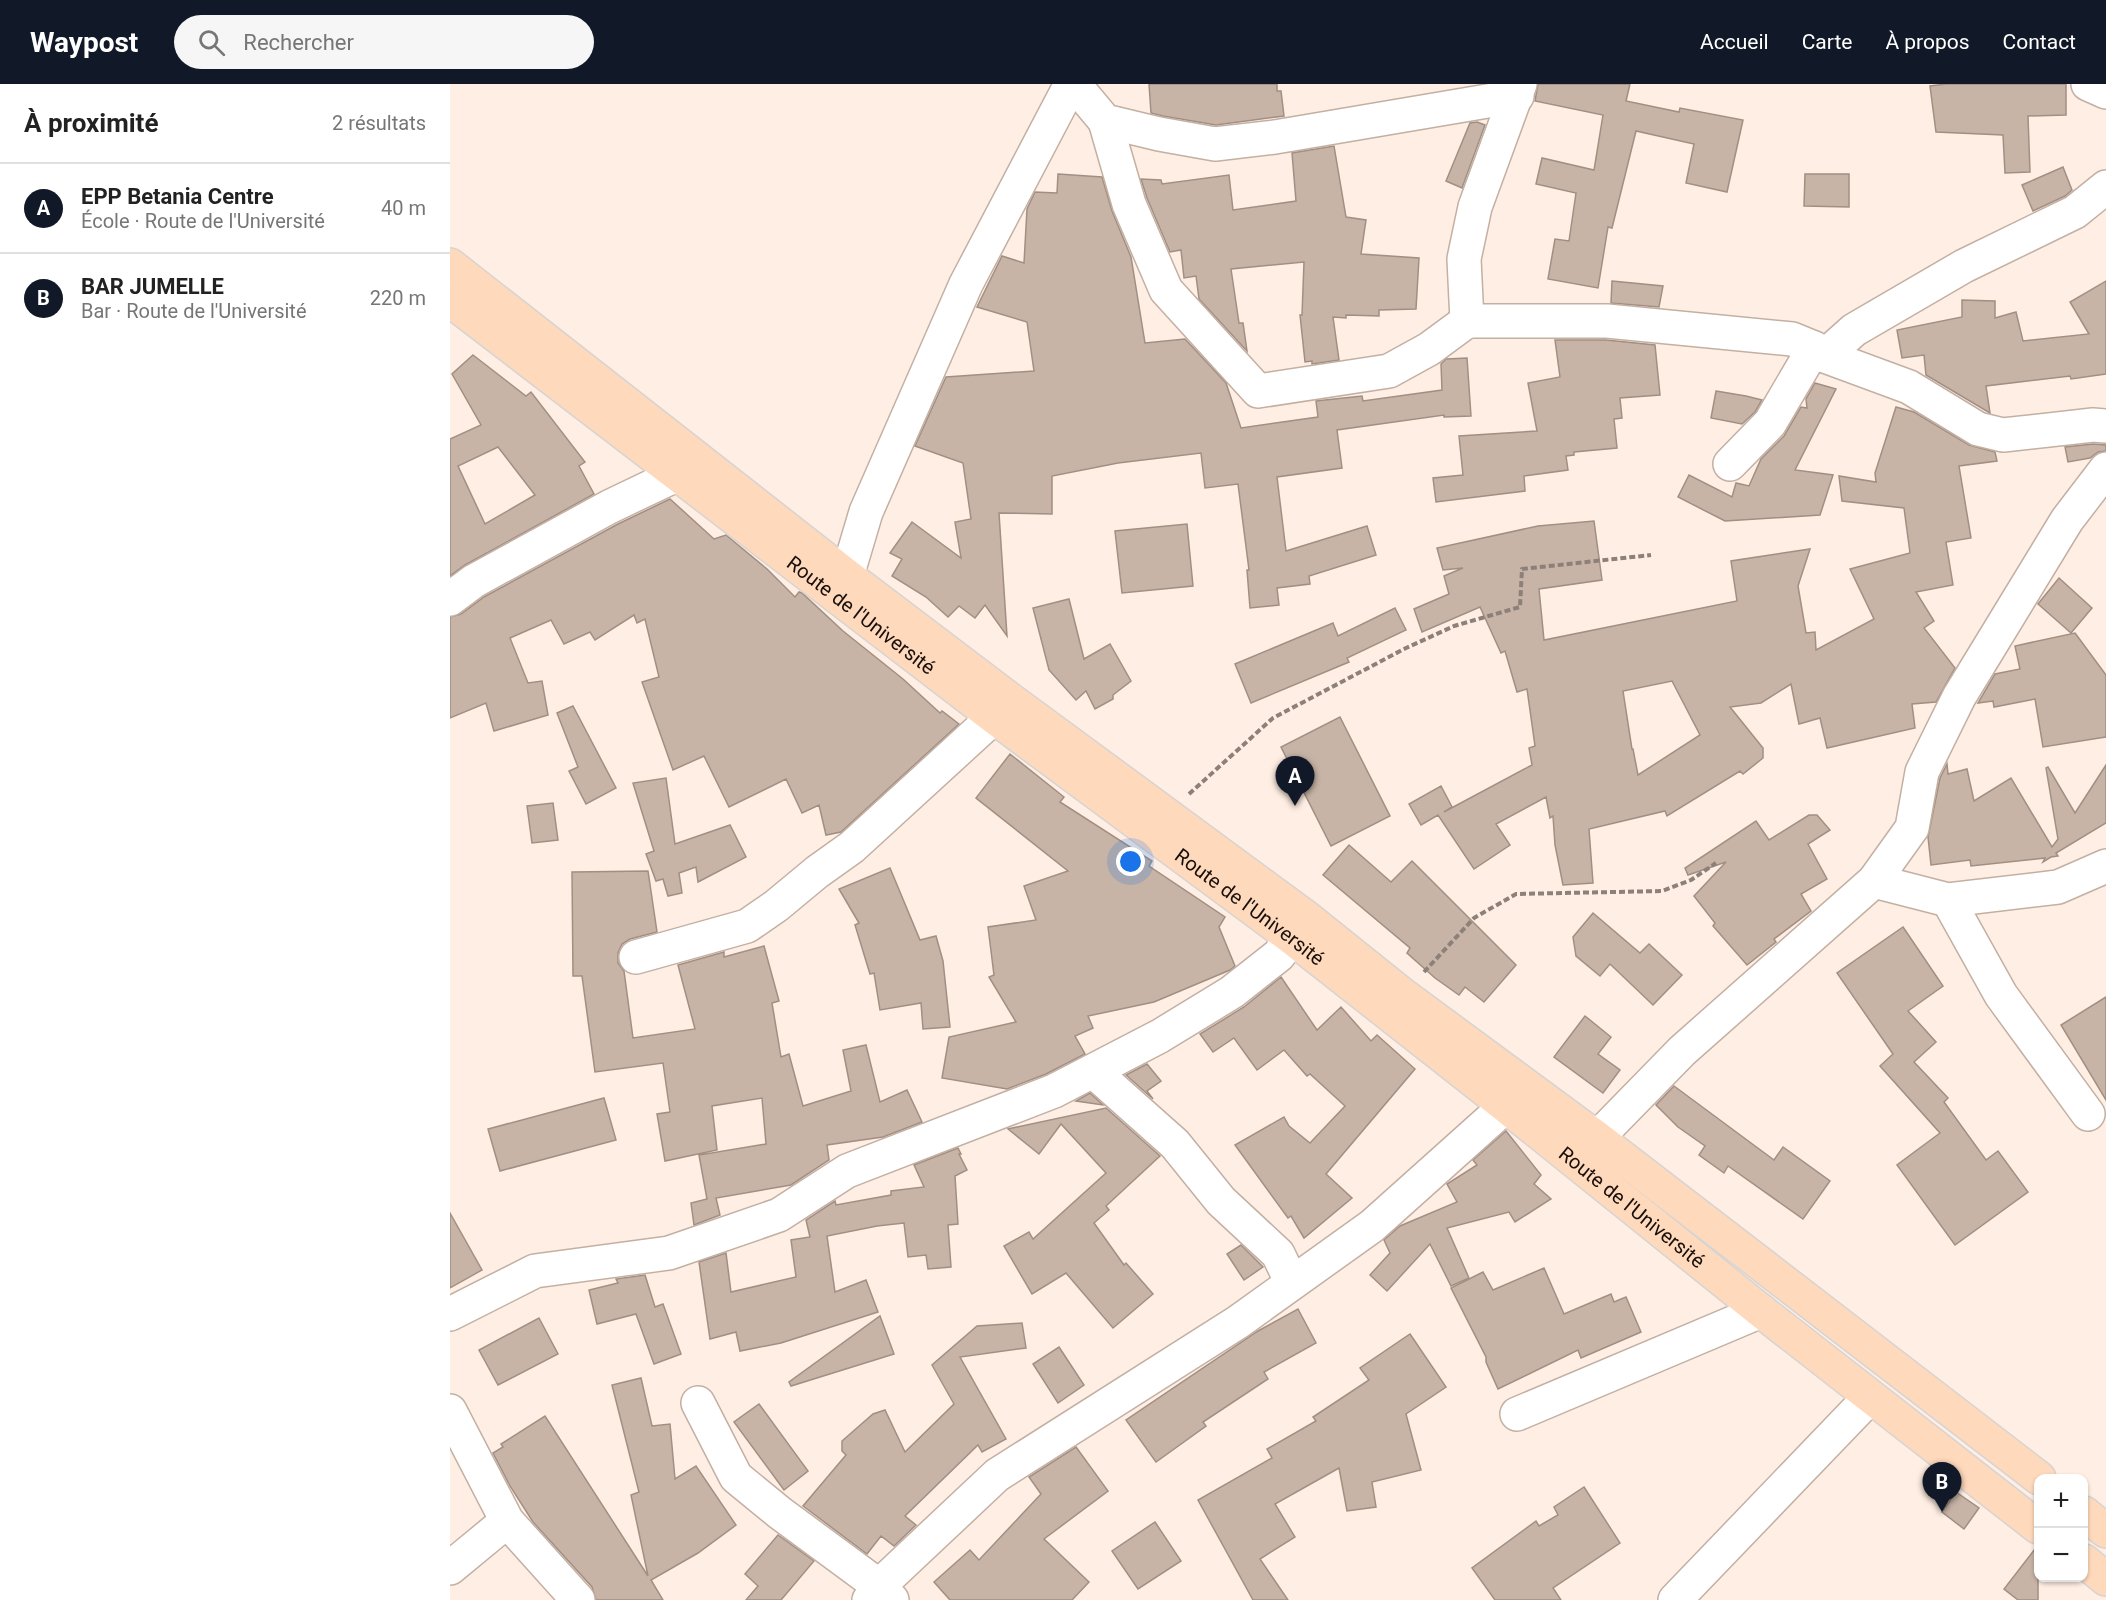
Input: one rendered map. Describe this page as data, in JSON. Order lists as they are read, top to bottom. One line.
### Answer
{"streets":{"main road":["Route de l'Université"]},"page":{"header":"Waypost","search":"Rechercher","nav":["Accueil","Carte","À propos","Contact"],"heading":["À proximité","2 résultats"],"list":[{"mark":"A","name":"EPP Betania Centre","note":"École · Route de l'Université","value":"40 m"},{"mark":"B","name":"BAR JUMELLE","note":"Bar · Route de l'Université","value":"220 m"}],"pins":["A","B"],"map_buttons":["+","−"]}}
